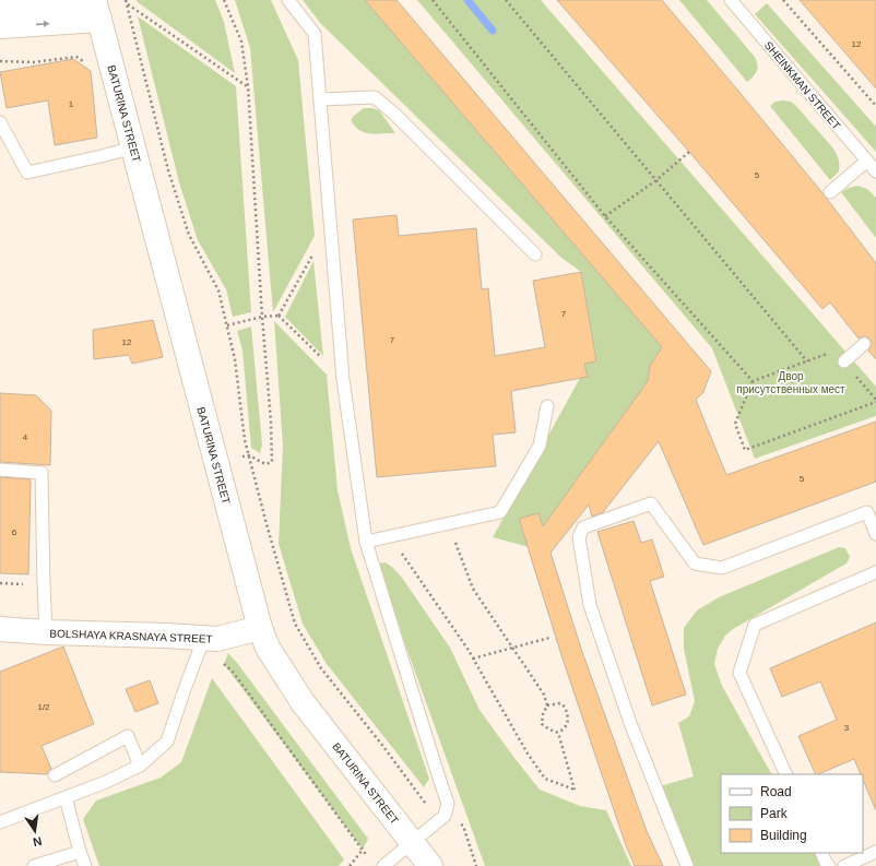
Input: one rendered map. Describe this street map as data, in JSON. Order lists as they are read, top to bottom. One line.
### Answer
{"streets":{"main road":["BATURINA STREET","BOLSHAYA KRASNAYA STREET"],"lane":["SHEINKMAN STREET"]},"crossings":[["BATURINA STREET","BOLSHAYA KRASNAYA STREET"]],"parks":["Двор присутственных мест"],"house_numbers":["12","1","5","7","7","12","4","5","6","1/2","3"],"legend":["Road","Park","Building"],"north":"bottom"}
